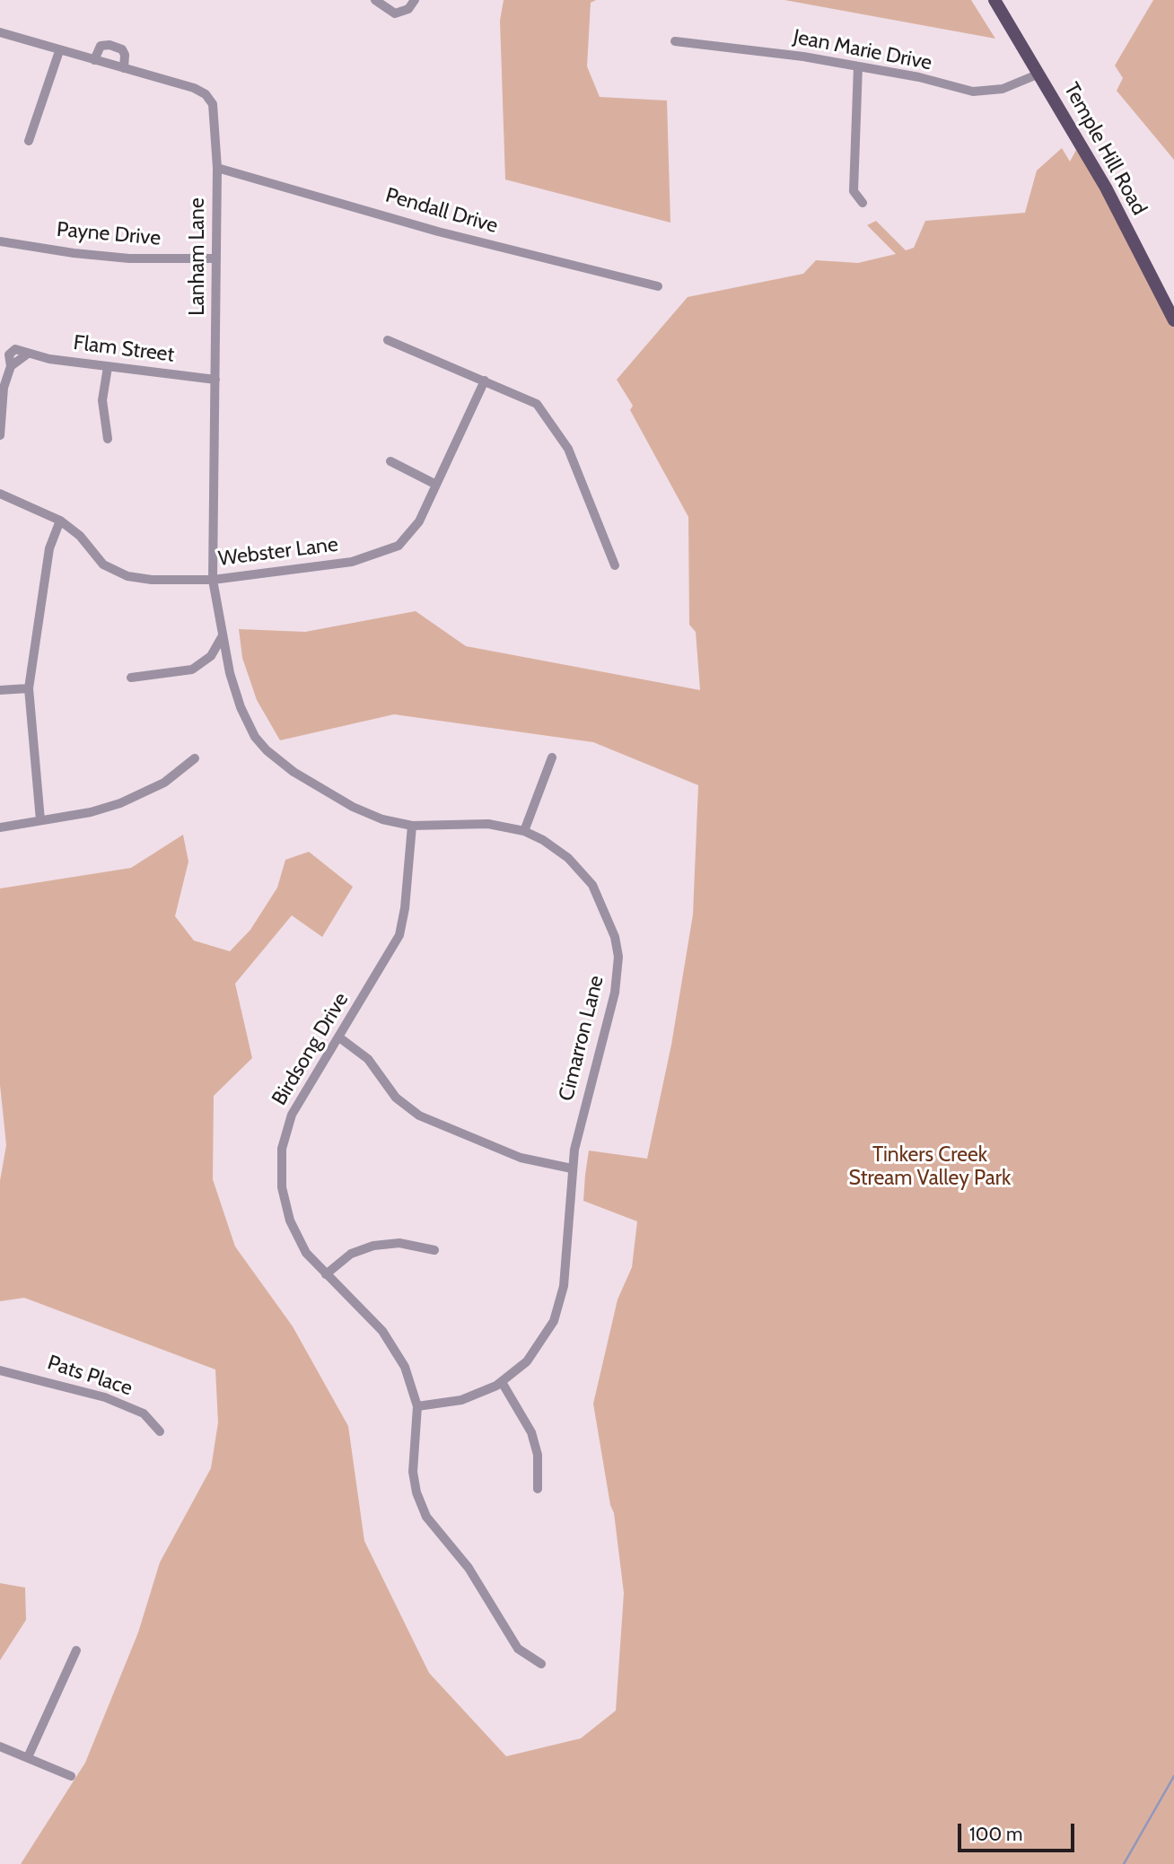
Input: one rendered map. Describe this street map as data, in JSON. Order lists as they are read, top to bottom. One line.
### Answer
{"streets":{"main road":["Temple Hill Road"],"street":["Jean Marie Drive","Pendall Drive","Payne Drive","Lanham Lane","Flam Street","Webster Lane","Cimarron Lane","Birdsong Drive","Pats Place"]},"crossings":[["Jean Marie Drive","Temple Hill Road"],["Pendall Drive","Lanham Lane"],["Payne Drive","Lanham Lane"],["Lanham Lane","Flam Street"],["Lanham Lane","Webster Lane"],["Lanham Lane","Cimarron Lane"],["Cimarron Lane","Birdsong Drive"]],"parks":["Tinkers Creek Stream Valley Park"],"scale_bar":"100 m"}
